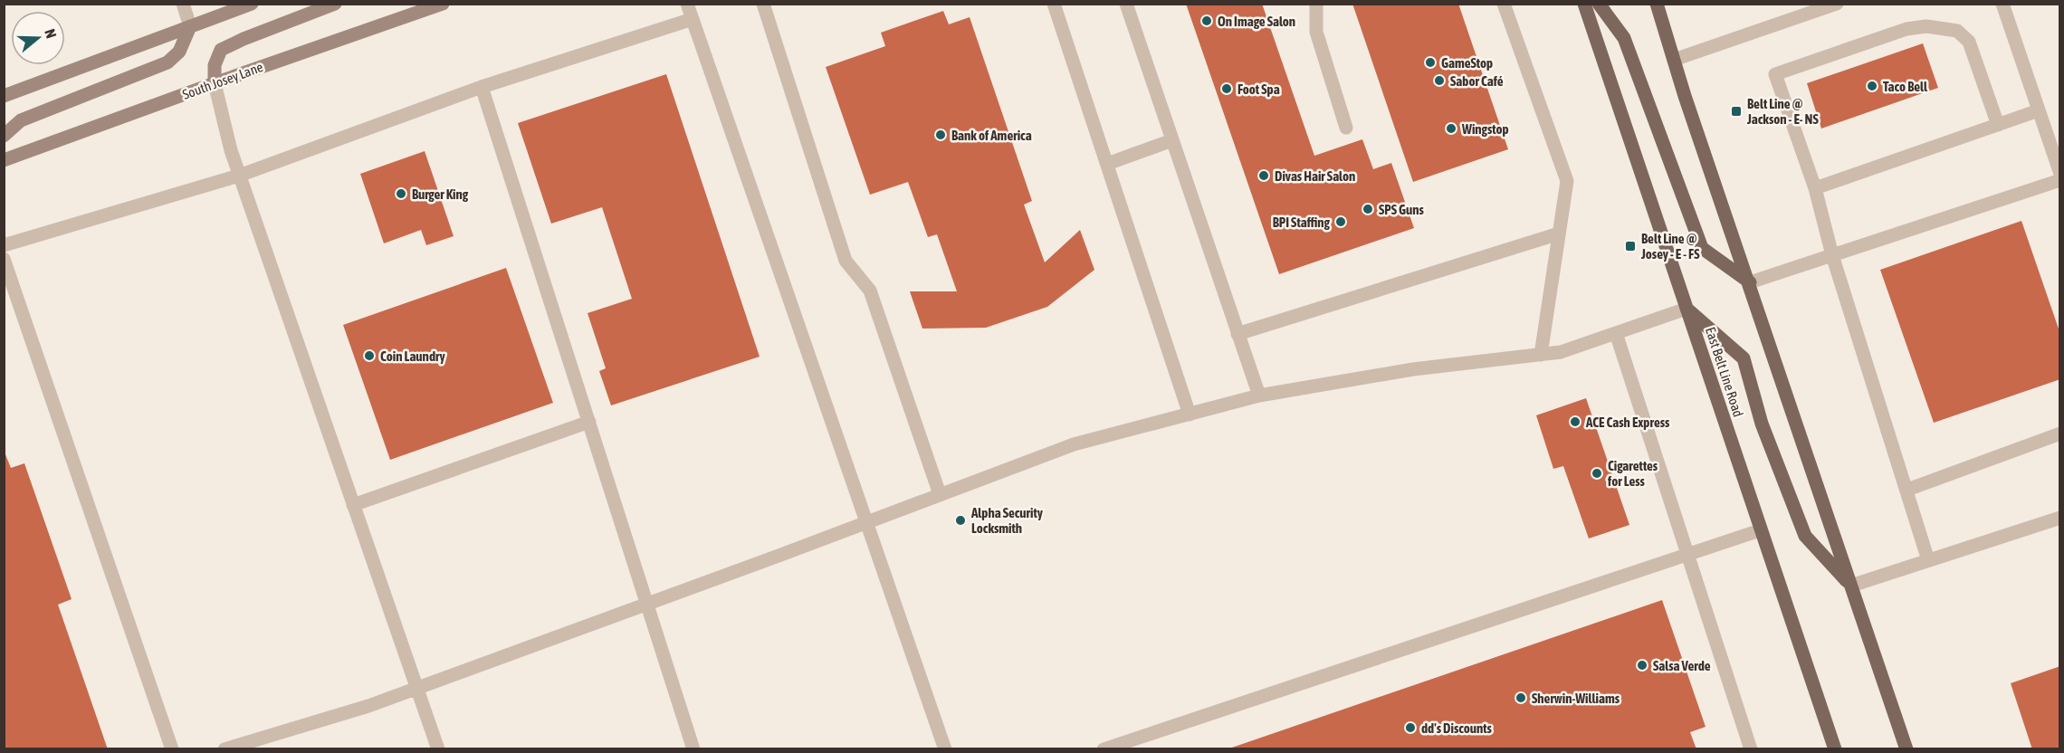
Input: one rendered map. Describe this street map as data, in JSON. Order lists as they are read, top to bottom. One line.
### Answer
{"streets":{"main road":["South Josey Lane","East Belt Line Road"]},"places":{"other":["On Image Salon","GameStop","Sabor Café","Taco Bell","Foot Spa","Wingstop","Bank of America","Divas Hair Salon","Burger King","SPS Guns","BPI Staffing","Coin Laundry","ACE Cash Express","Cigarettes for Less","Alpha Security Locksmith","Salsa Verde","Sherwin-Williams","dd's Discounts"],"transit":["Belt Line @ Jackson - E- NS","Belt Line @ Josey - E - FS"]},"north":"right"}
